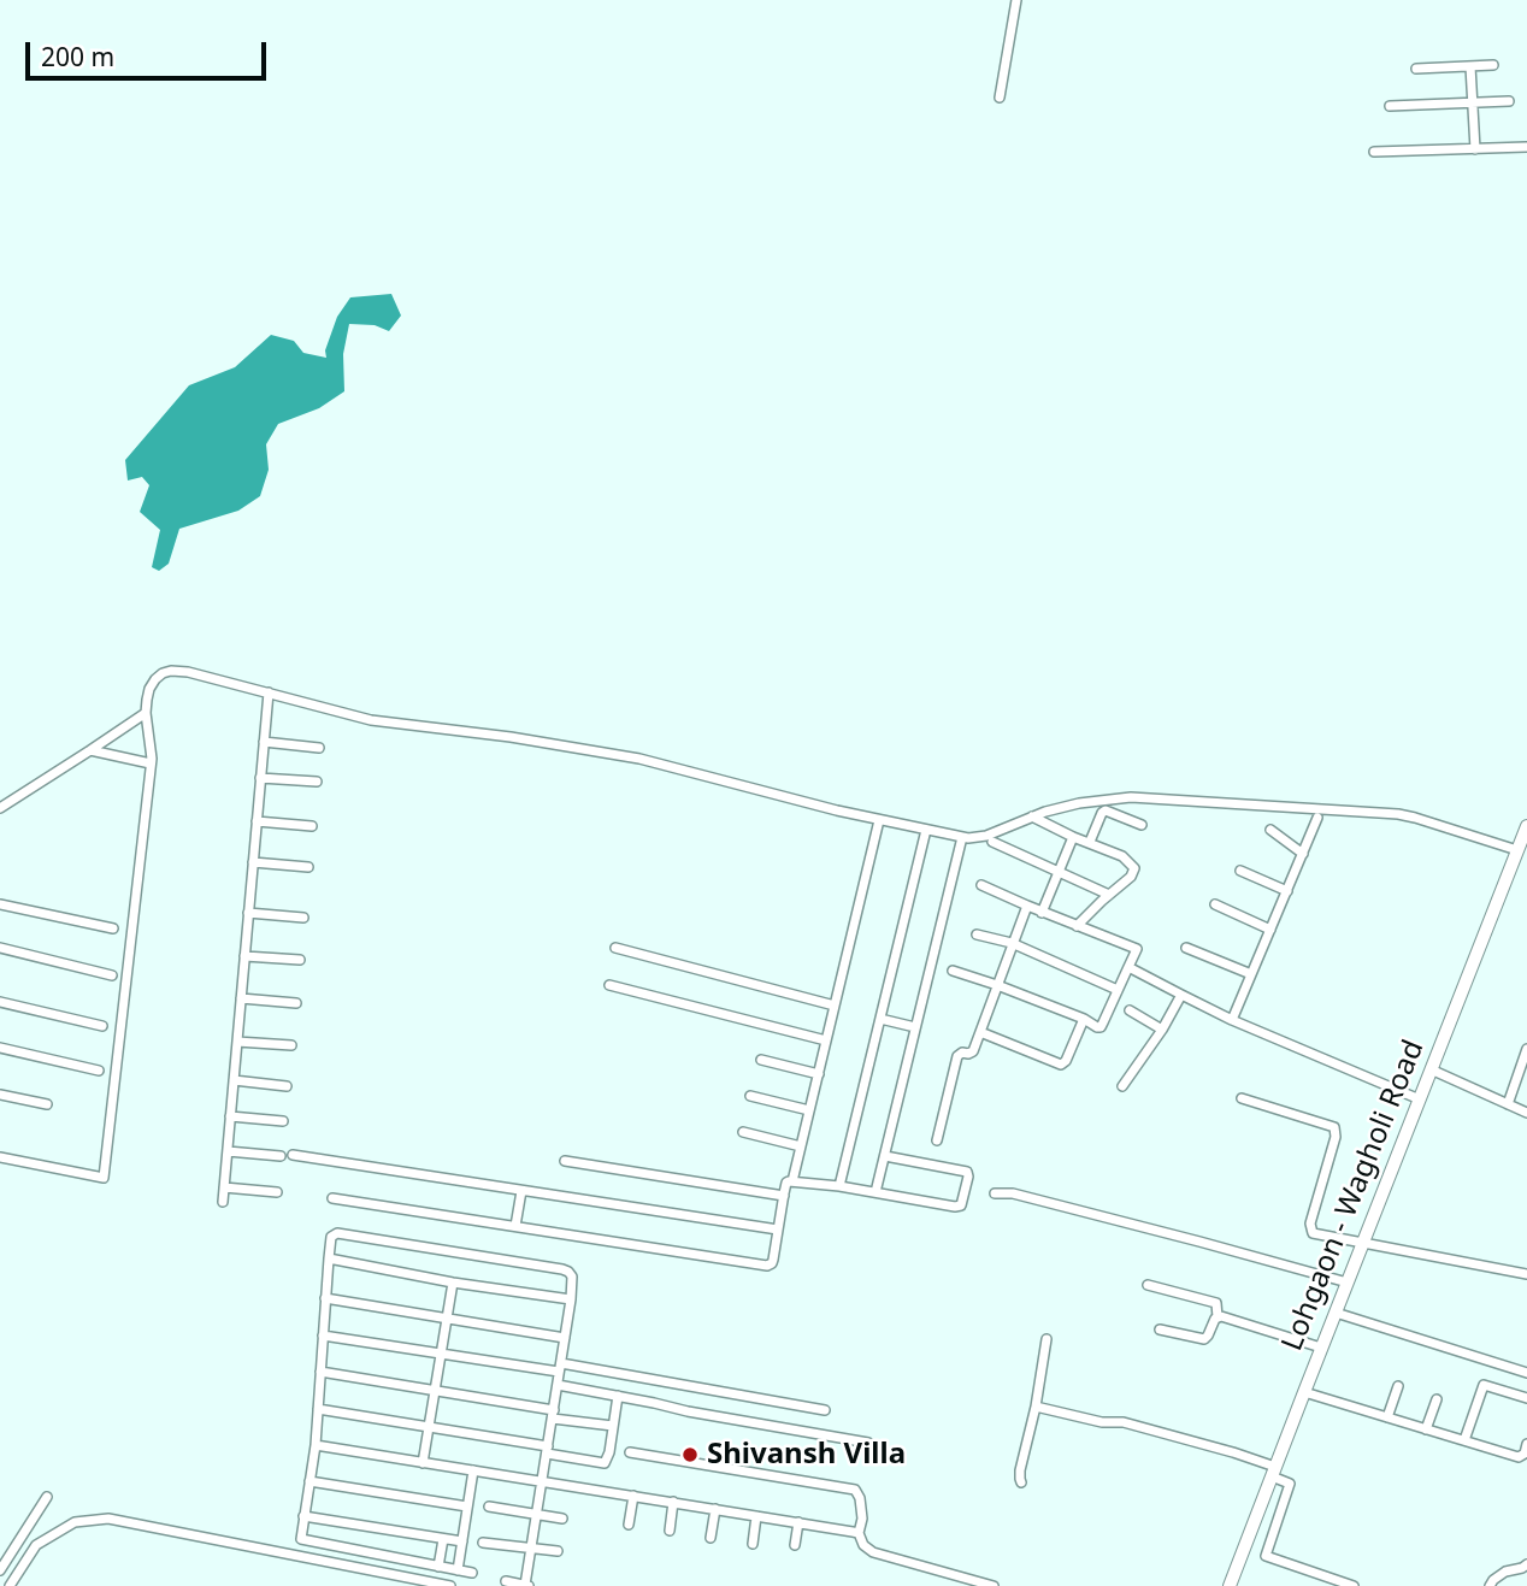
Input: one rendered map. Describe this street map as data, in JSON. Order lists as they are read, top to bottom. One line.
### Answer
{"streets":{"main road":["Lohgaon - Wagholi Road"]},"places":["Shivansh Villa"],"scale_bar":"200 m"}
